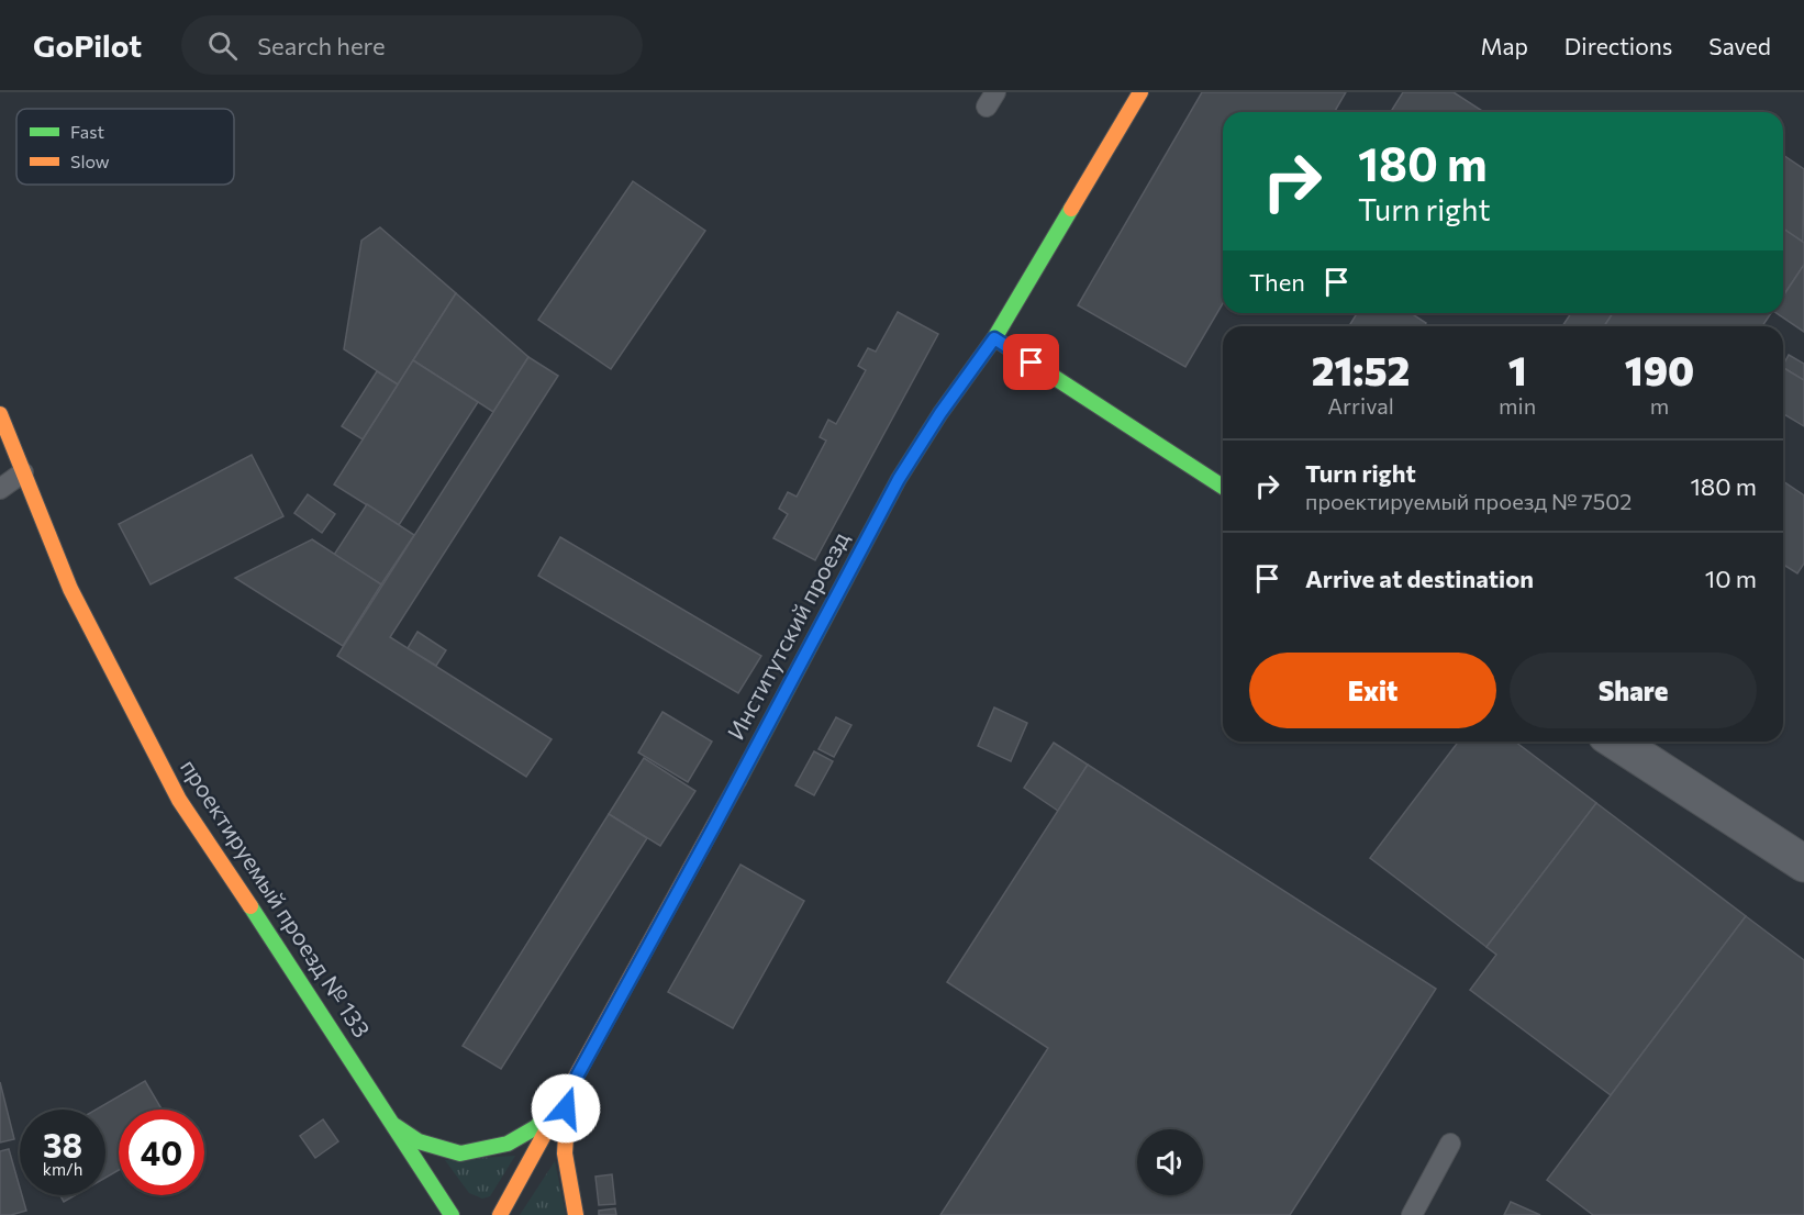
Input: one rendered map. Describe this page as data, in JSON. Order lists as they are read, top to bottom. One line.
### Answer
{"streets":{"street":["Институтский проезд","проектируемый проезд № 133"]},"legend":["Fast","Slow"],"page":{"header":"GoPilot","search":"Search here","nav":["Map","Directions","Saved"],"turn":["180 m","Turn right"],"then":"Then","eta":["21:52","Arrival","1","min","190","m"],"list":[{"name":"Turn right","note":"проектируемый проезд № 7502","value":"180 m"},{"name":"Arrive at destination","value":"10 m"}],"buttons":["Exit","Share"],"speed":"38 km/h","limit":"40"}}
